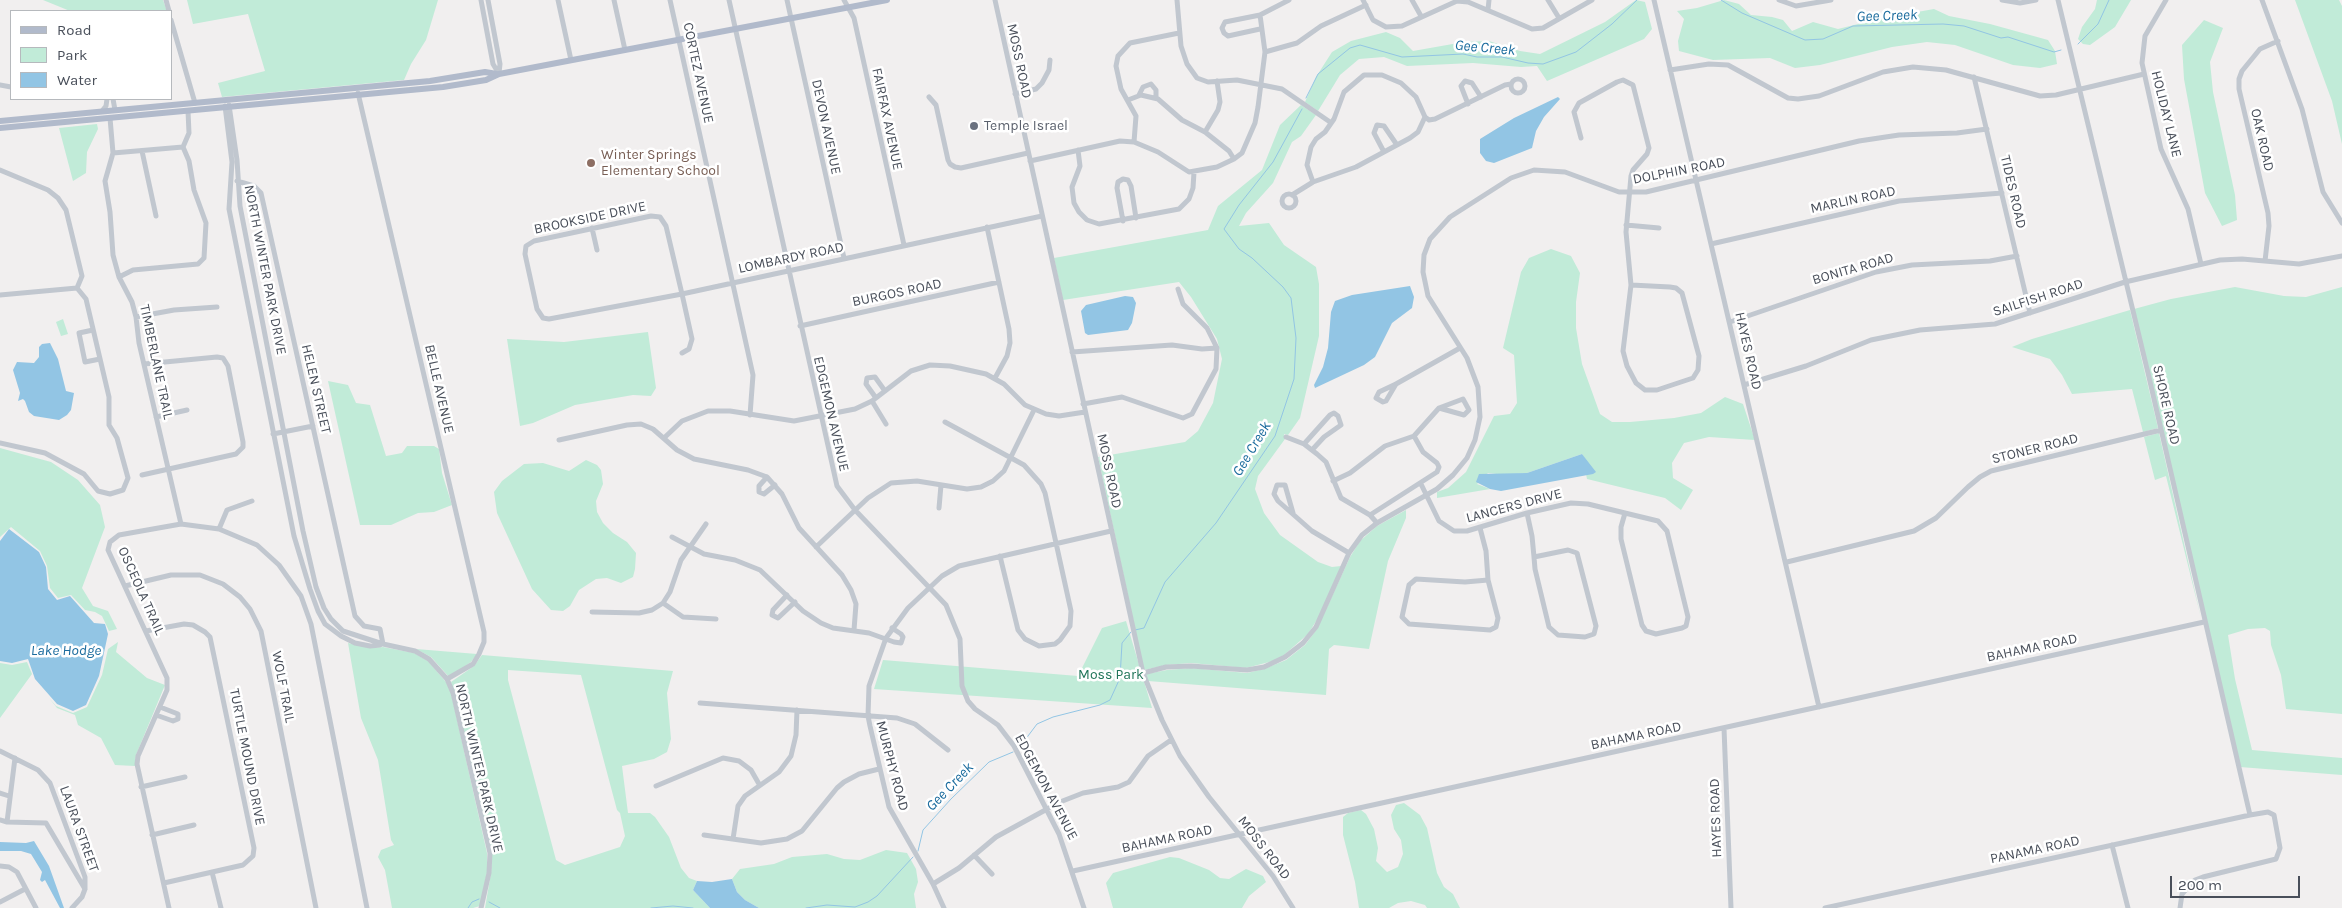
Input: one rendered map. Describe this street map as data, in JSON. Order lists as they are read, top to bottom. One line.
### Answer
{"streets":{"street":["MOSS ROAD","CORTEZ AVENUE","HOLIDAY LANE","FAIRFAX AVENUE","DEVON AVENUE","OAK ROAD","DOLPHIN ROAD","TIDES ROAD","MARLIN ROAD","BROOKSIDE DRIVE","LOMBARDY ROAD","BONITA ROAD","NORTH WINTER PARK DRIVE","BURGOS ROAD","SAILFISH ROAD","HAYES ROAD","TIMBERLANE TRAIL","HELEN STREET","BELLE AVENUE","SHORE ROAD","EDGEMON AVENUE","STONER ROAD","LANCERS DRIVE","OSCEOLA TRAIL","BAHAMA ROAD","WOLF TRAIL","TURTLE MOUND DRIVE","MURPHY ROAD","LAURA STREET","PANAMA ROAD"]},"crossings":[["MOSS ROAD","DOLPHIN ROAD"],["MOSS ROAD","LOMBARDY ROAD"],["MOSS ROAD","BAHAMA ROAD"],["MOSS ROAD","MURPHY ROAD"],["CORTEZ AVENUE","LOMBARDY ROAD"],["HOLIDAY LANE","SAILFISH ROAD"],["FAIRFAX AVENUE","LOMBARDY ROAD"],["DEVON AVENUE","LOMBARDY ROAD"],["OAK ROAD","SAILFISH ROAD"],["DOLPHIN ROAD","TIDES ROAD"],["DOLPHIN ROAD","HAYES ROAD"],["DOLPHIN ROAD","LANCERS DRIVE"],["TIDES ROAD","MARLIN ROAD"],["TIDES ROAD","BONITA ROAD"],["TIDES ROAD","SAILFISH ROAD"],["MARLIN ROAD","HAYES ROAD"],["BROOKSIDE DRIVE","LOMBARDY ROAD"],["LOMBARDY ROAD","EDGEMON AVENUE"],["BONITA ROAD","HAYES ROAD"],["NORTH WINTER PARK DRIVE","HELEN STREET"],["NORTH WINTER PARK DRIVE","BELLE AVENUE"],["BURGOS ROAD","EDGEMON AVENUE"],["SAILFISH ROAD","HAYES ROAD"],["SAILFISH ROAD","SHORE ROAD"],["HAYES ROAD","STONER ROAD"],["HAYES ROAD","BAHAMA ROAD"],["TIMBERLANE TRAIL","OSCEOLA TRAIL"],["SHORE ROAD","STONER ROAD"],["SHORE ROAD","BAHAMA ROAD"],["SHORE ROAD","PANAMA ROAD"],["EDGEMON AVENUE","BAHAMA ROAD"],["EDGEMON AVENUE","MURPHY ROAD"],["OSCEOLA TRAIL","WOLF TRAIL"],["OSCEOLA TRAIL","TURTLE MOUND DRIVE"]],"water":["Gee Creek","Lake Hodge"],"parks":["Moss Park"],"places":["Temple Israel","Winter Springs Elementary School"],"legend":["Road","Park","Water"],"scale_bar":"200 m"}
